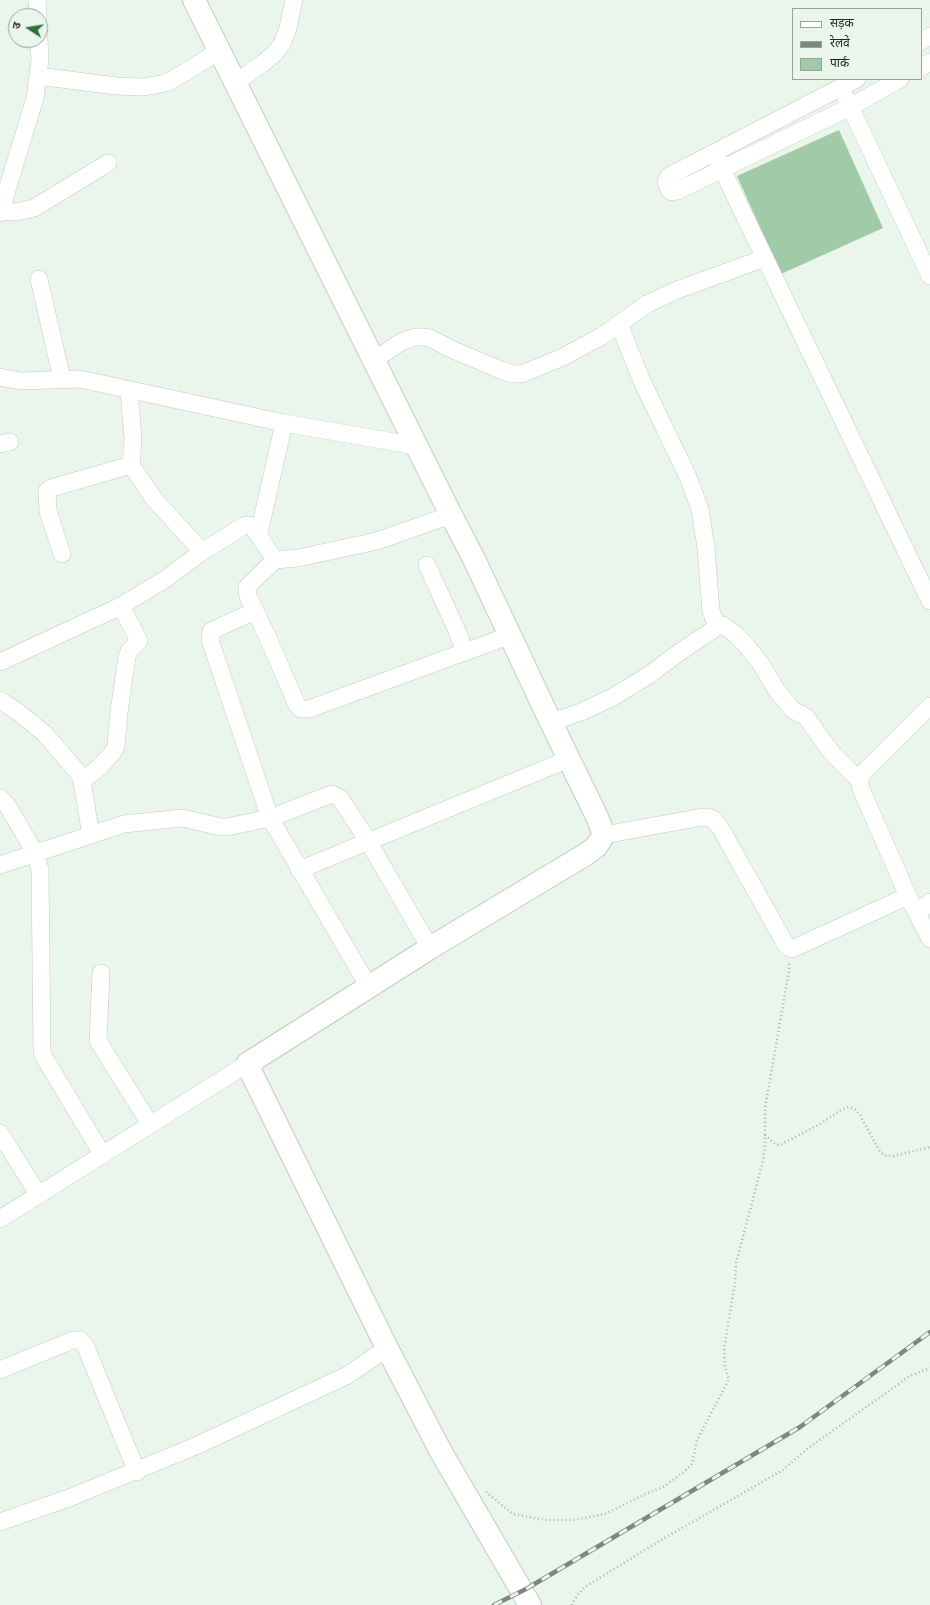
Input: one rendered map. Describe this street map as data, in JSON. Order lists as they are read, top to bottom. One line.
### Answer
{"legend":["सड़क","रेलवे","पार्क"],"north":"left"}
